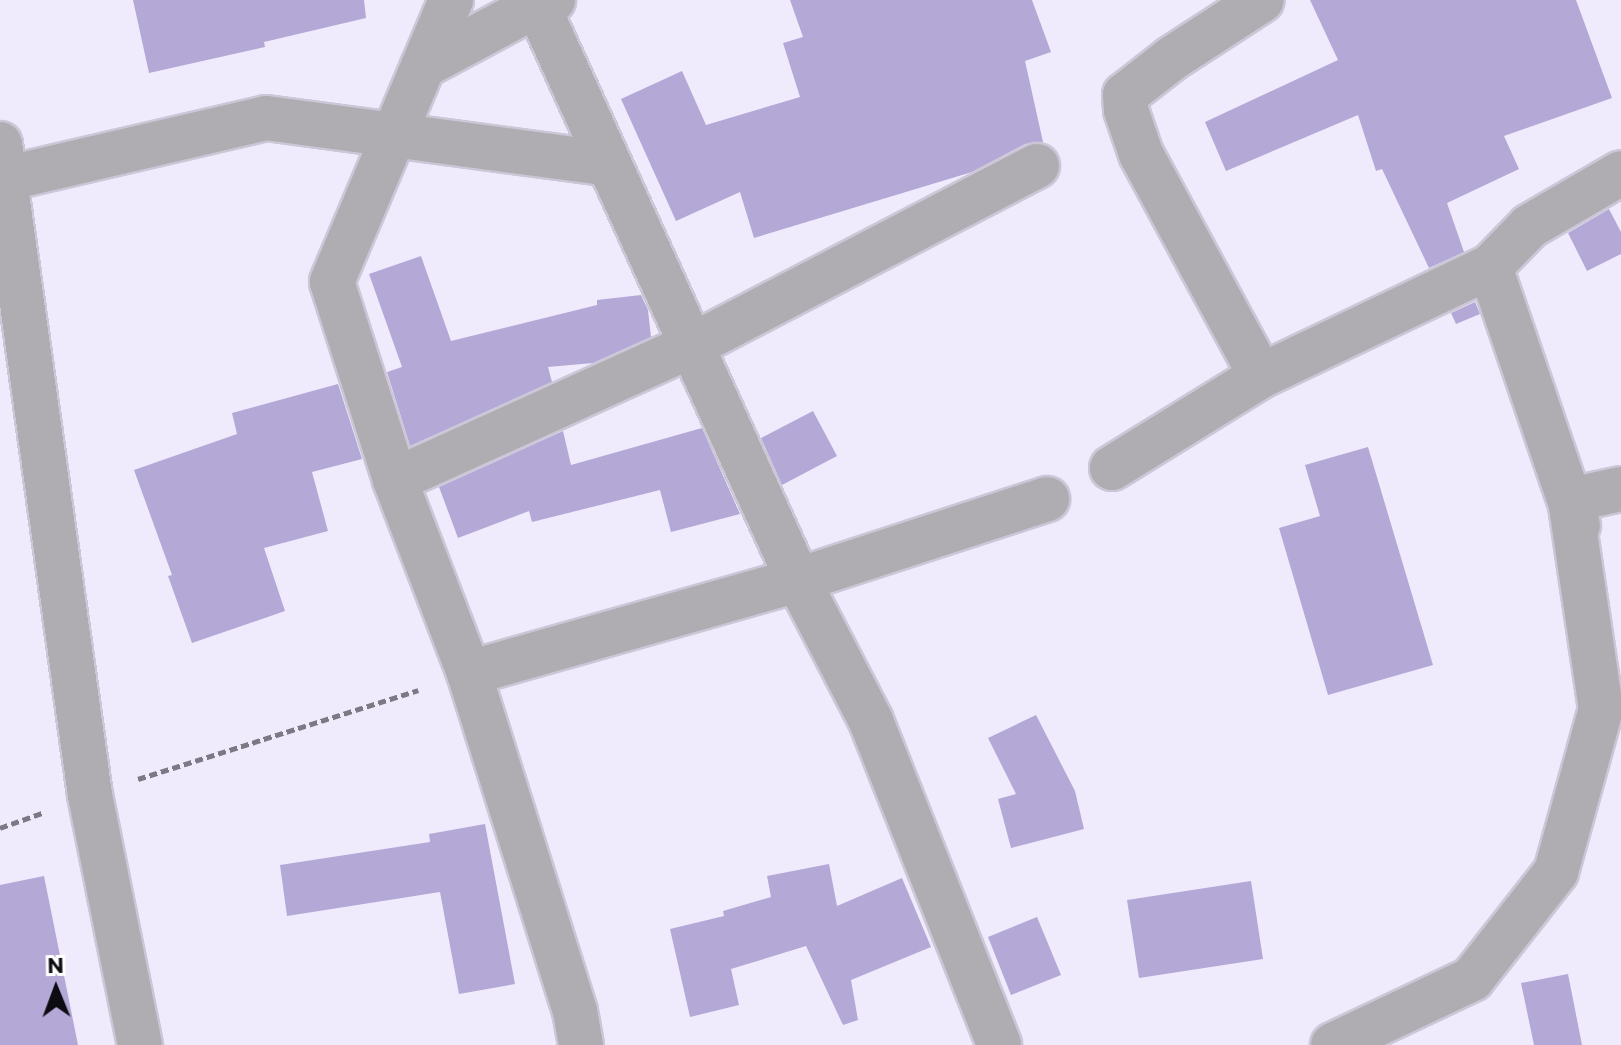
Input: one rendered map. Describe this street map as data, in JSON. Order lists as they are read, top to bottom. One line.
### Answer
{"north":"top"}
